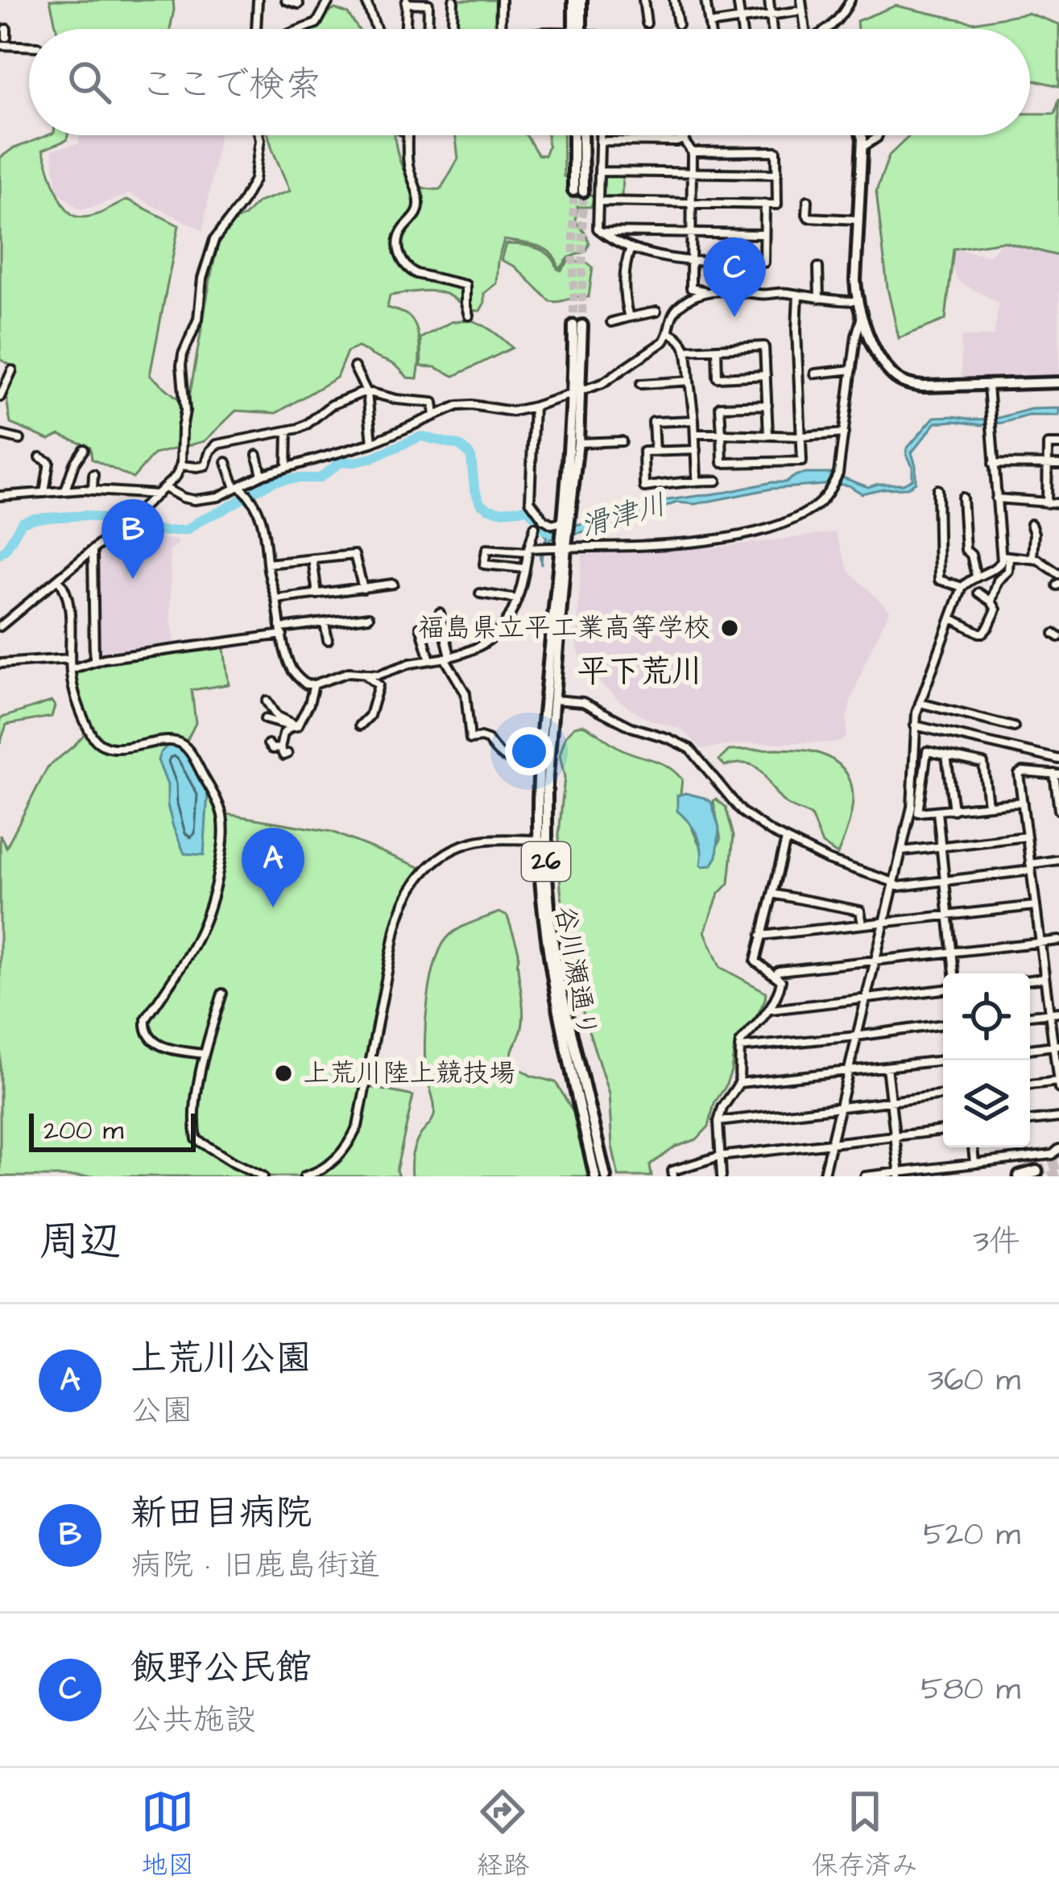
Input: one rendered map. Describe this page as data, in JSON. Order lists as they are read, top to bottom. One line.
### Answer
{"streets":{"main road":["26","谷川瀬通り"]},"crossings":[["26","谷川瀬通り"]],"districts":["平下荒川"],"water":["滑津川"],"places":["福島県立平工業高等学校","上荒川陸上競技場"],"scale_bar":"200 m","page":{"search":"ここで検索","pins":["C","B","A"],"scale":"200 m","heading":["周辺","3件"],"list":[{"mark":"A","name":"上荒川公園","note":"公園","value":"360 m"},{"mark":"B","name":"新田目病院","note":"病院 · 旧鹿島街道","value":"520 m"},{"mark":"C","name":"飯野公民館","note":"公共施設","value":"580 m"}],"nav":["地図","経路","保存済み"]}}
